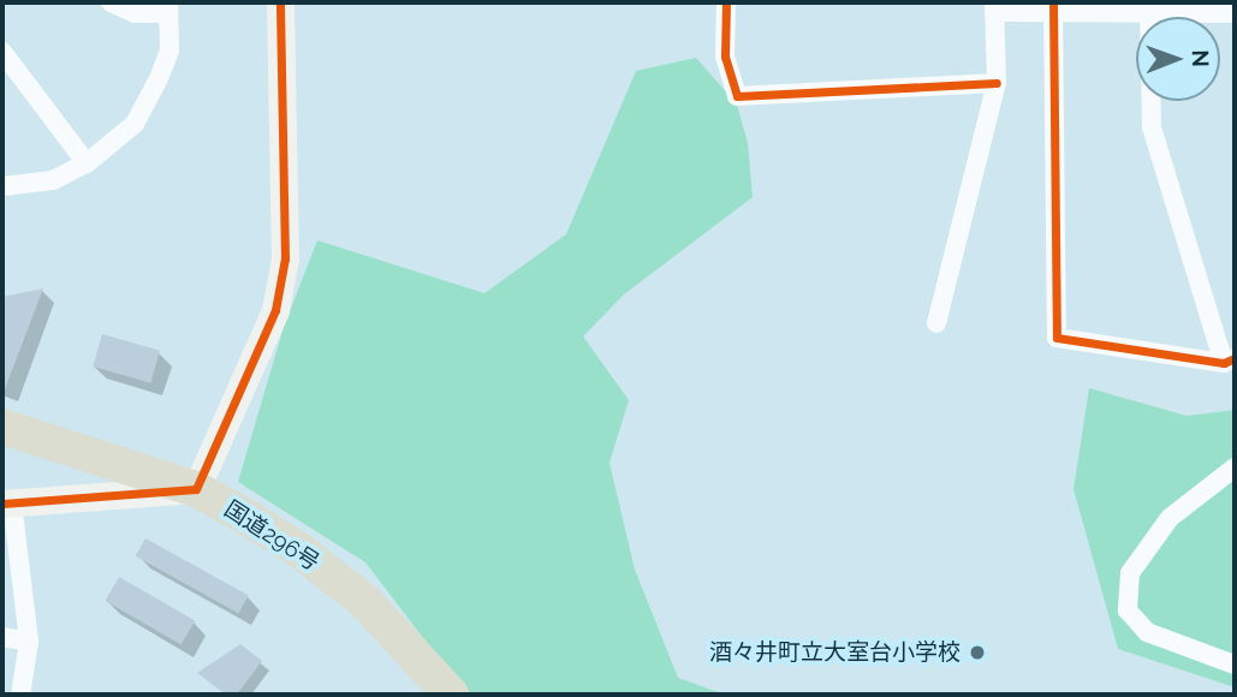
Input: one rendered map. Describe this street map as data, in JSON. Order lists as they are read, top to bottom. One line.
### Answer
{"streets":{"highway":["国道296号"]},"places":["酒々井町立大室台小学校"],"north":"right"}
